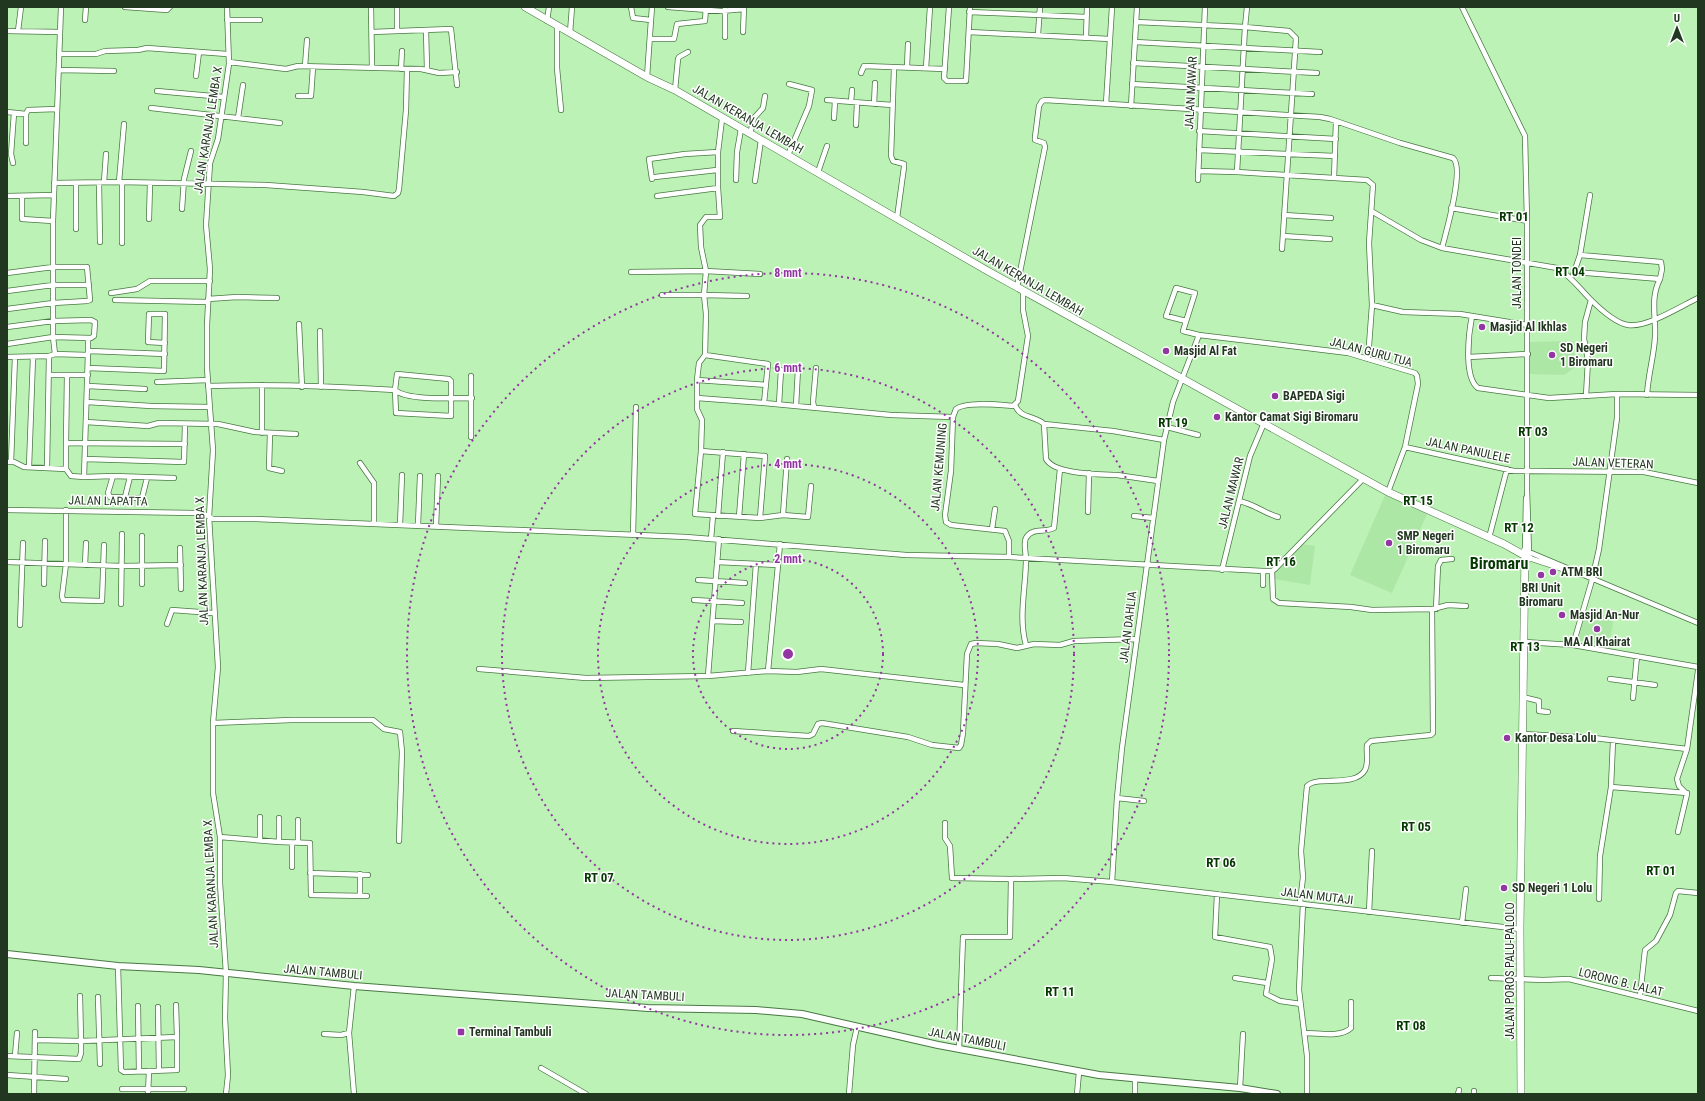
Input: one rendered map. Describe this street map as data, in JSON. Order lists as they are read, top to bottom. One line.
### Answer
{"streets":{"main road":["JALAN KERANJA LEMBAH","JALAN POROS PALU-PALOLO"],"street":["JALAN MAWAR","JALAN KARANJA LEMBA X","JALAN TONDEI","JALAN GURU TUA","JALAN PANULELE","JALAN VETERAN","JALAN KEMUNING","JALAN LAPATTA","JALAN DAHLIA","JALAN MUTAJI","JALAN TAMBULI","LORONG B. LALAT"]},"crossings":[["JALAN MAWAR","JALAN KERANJA LEMBAH"],["JALAN MAWAR","JALAN LAPATTA"],["JALAN KERANJA LEMBAH","JALAN TONDEI"],["JALAN KERANJA LEMBAH","JALAN GURU TUA"],["JALAN KERANJA LEMBAH","JALAN DAHLIA"],["JALAN KERANJA LEMBAH","JALAN POROS PALU-PALOLO"],["JALAN KARANJA LEMBA X","JALAN LAPATTA"],["JALAN KARANJA LEMBA X","JALAN TAMBULI"],["JALAN TONDEI","JALAN PANULELE"],["JALAN TONDEI","JALAN VETERAN"],["JALAN TONDEI","JALAN POROS PALU-PALOLO"],["JALAN GURU TUA","JALAN PANULELE"],["JALAN PANULELE","JALAN VETERAN"],["JALAN KEMUNING","JALAN LAPATTA"],["JALAN LAPATTA","JALAN DAHLIA"],["JALAN DAHLIA","JALAN MUTAJI"],["JALAN MUTAJI","JALAN POROS PALU-PALOLO"],["JALAN POROS PALU-PALOLO","LORONG B. LALAT"]],"districts":["RT 01","RT 04","RT 19","RT 03","RT 15","RT 12","RT 16","Biromaru","RT 13","RT 05","RT 06","RT 01","RT 07","RT 11","RT 08"],"places":{"other":["Masjid Al Ikhlas","Masjid Al Fat","SD Negeri 1 Biromaru","BAPEDA Sigi","Kantor Camat Sigi Biromaru","SMP Negeri 1 Biromaru","ATM BRI","BRI Unit Biromaru","Masjid An-Nur","MA Al Khairat","Kantor Desa Lolu","SD Negeri 1 Lolu"],"transit":["Terminal Tambuli"]},"north":"top","rings":["8 mnt","6 mnt","4 mnt","2 mnt"]}
